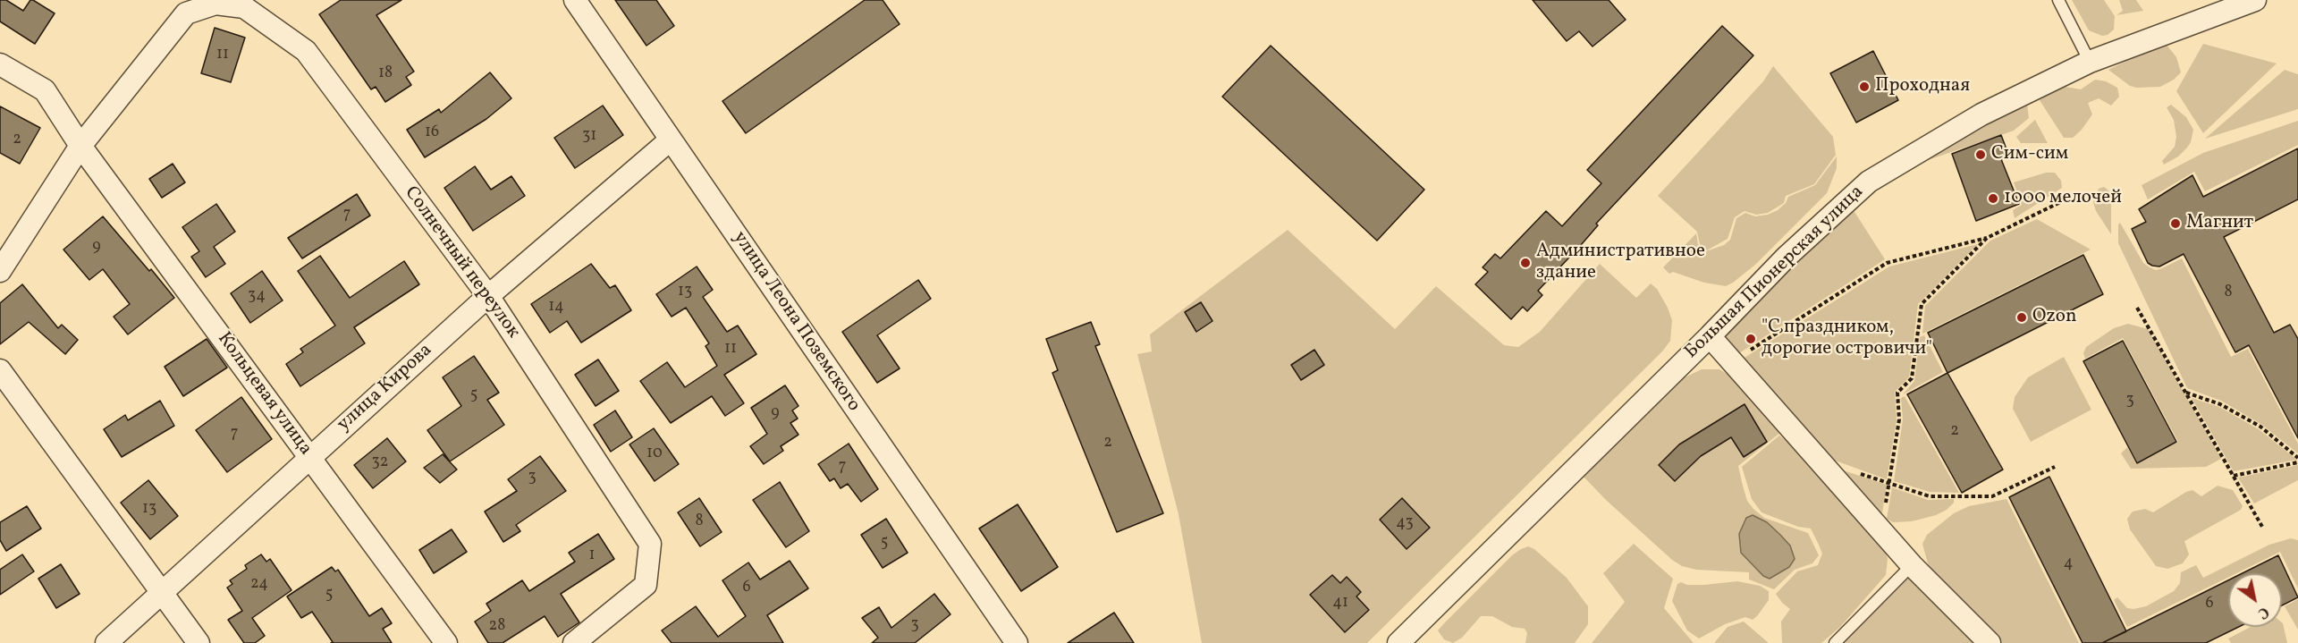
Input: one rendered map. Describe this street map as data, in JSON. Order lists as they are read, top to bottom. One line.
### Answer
{"streets":{"street":["Солнечный переулок","Большая Пионерская улица","улица Леона Поземского","улица Кирова","Кольцевая улица"]},"crossings":[["Солнечный переулок","улица Кирова"],["Солнечный переулок","Кольцевая улица"],["улица Леона Поземского","улица Кирова"],["улица Кирова","Кольцевая улица"]],"places":["Проходная","Сим-сим","1000 мелочей","Магнит","Административное здание","Ozon","\"С праздником, дорогие островичи\""],"house_numbers":["11","18","16","31","2","7","9","13","8","34","14","11","5","3","9","2","7","2","10","32","7","3","13","8","43","5","1","4","24","6","5","41","6","3","28"],"north":"bottom right"}
